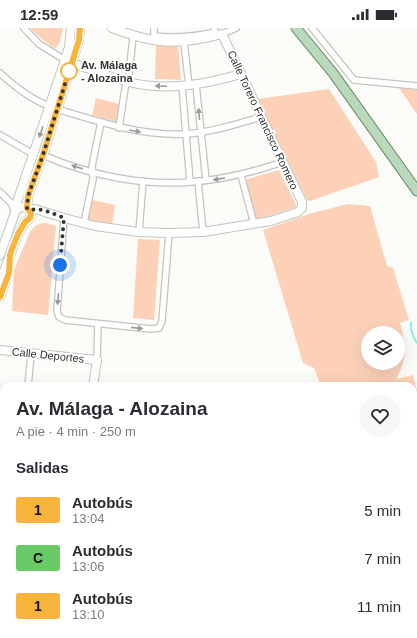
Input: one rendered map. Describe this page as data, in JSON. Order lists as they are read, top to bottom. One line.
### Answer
{"streets":{"street":["Calle Torero Francisco Romero","Calle Deportes"]},"places":["Av. Málaga - Alozaina"],"lines":["bus line 1"],"page":{"status":"12:59","heading":[["Av. Málaga - Alozaina","A pie · 4 min · 250 m"],"Salidas"],"list":[{"mark":"1","name":"Autobús","note":"13:04","value":"5 min"},{"mark":"C","name":"Autobús","note":"13:06","value":"7 min"},{"mark":"1","name":"Autobús","note":"13:10","value":"11 min"}]}}
